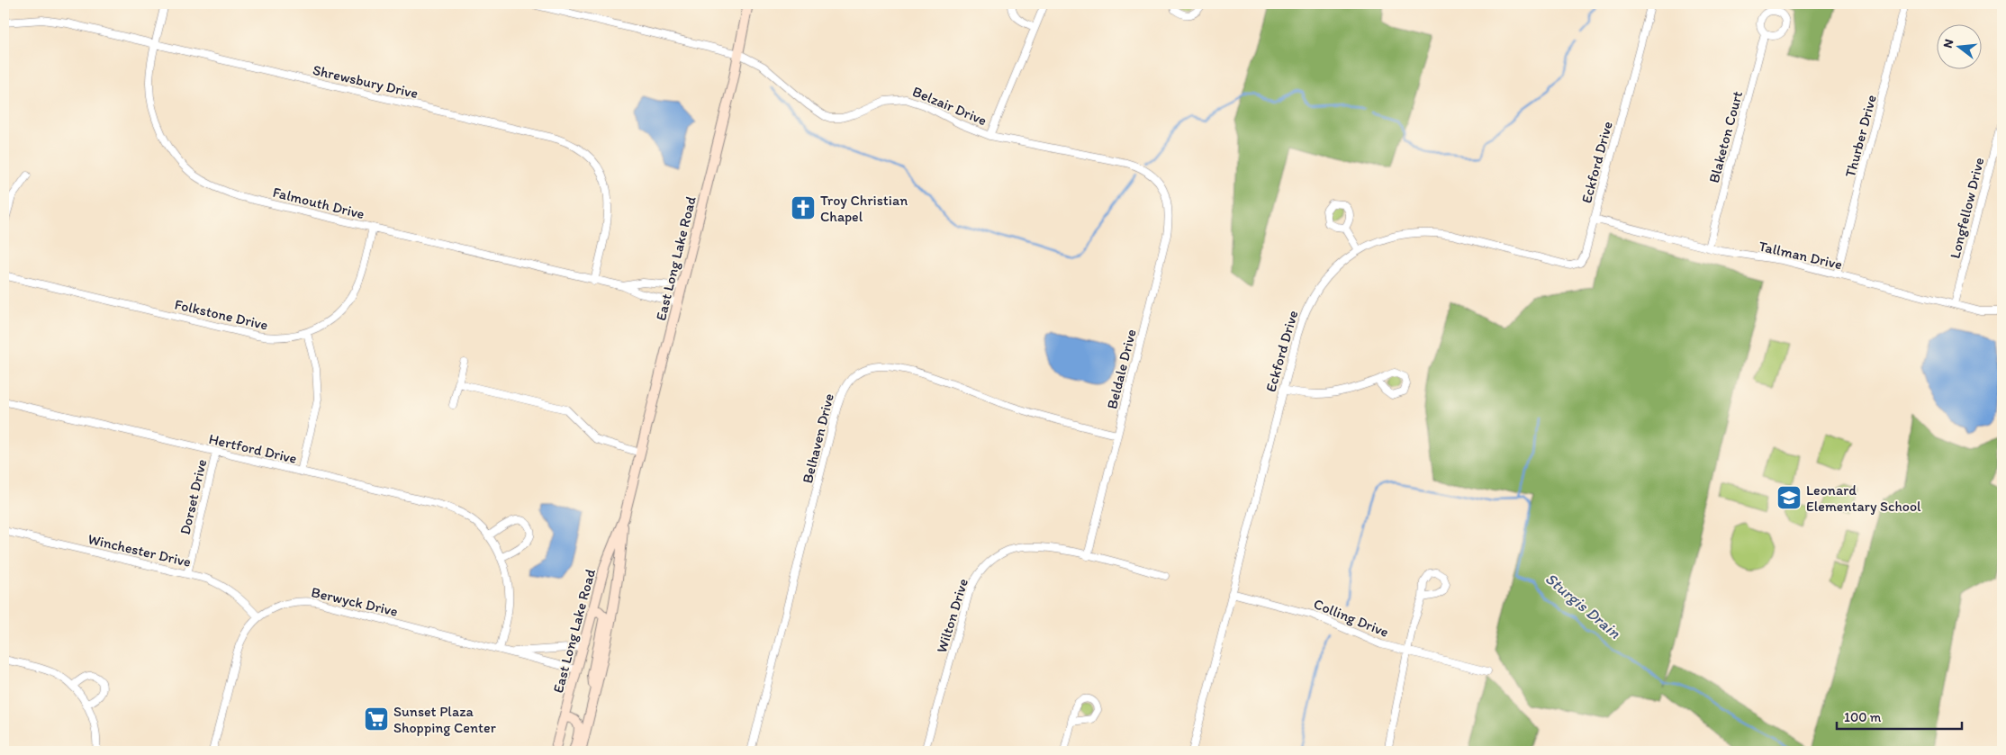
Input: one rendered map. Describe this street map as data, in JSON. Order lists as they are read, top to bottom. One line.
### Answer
{"streets":{"main road":["East Long Lake Road"],"street":["Shrewsbury Drive","Belzair Drive","Thurber Drive","Blaketon Court","Eckford Drive","Falmouth Drive","Longfellow Drive","Tallman Drive","Folkstone Drive","Beldale Drive","Belhaven Drive","Hertford Drive","Dorset Drive","Winchester Drive","Berwyck Drive","Wilton Drive","Colling Drive"]},"crossings":[["Shrewsbury Drive","Falmouth Drive"],["Belzair Drive","East Long Lake Road"],["Belzair Drive","Beldale Drive"],["Thurber Drive","Tallman Drive"],["Blaketon Court","Tallman Drive"],["Eckford Drive","Tallman Drive"],["Eckford Drive","Colling Drive"],["Falmouth Drive","East Long Lake Road"],["Falmouth Drive","Folkstone Drive"],["Longfellow Drive","Tallman Drive"],["East Long Lake Road","Berwyck Drive"],["Beldale Drive","Belhaven Drive"],["Beldale Drive","Wilton Drive"],["Hertford Drive","Dorset Drive"],["Hertford Drive","Berwyck Drive"],["Dorset Drive","Winchester Drive"],["Winchester Drive","Berwyck Drive"]],"water":["Sturgis Drain"],"places":{"church":["Troy Christian Chapel"],"school or university":["Leonard Elementary School"],"supermarket":["Sunset Plaza Shopping Center"]},"scale_bar":"100 m","north":"left"}
